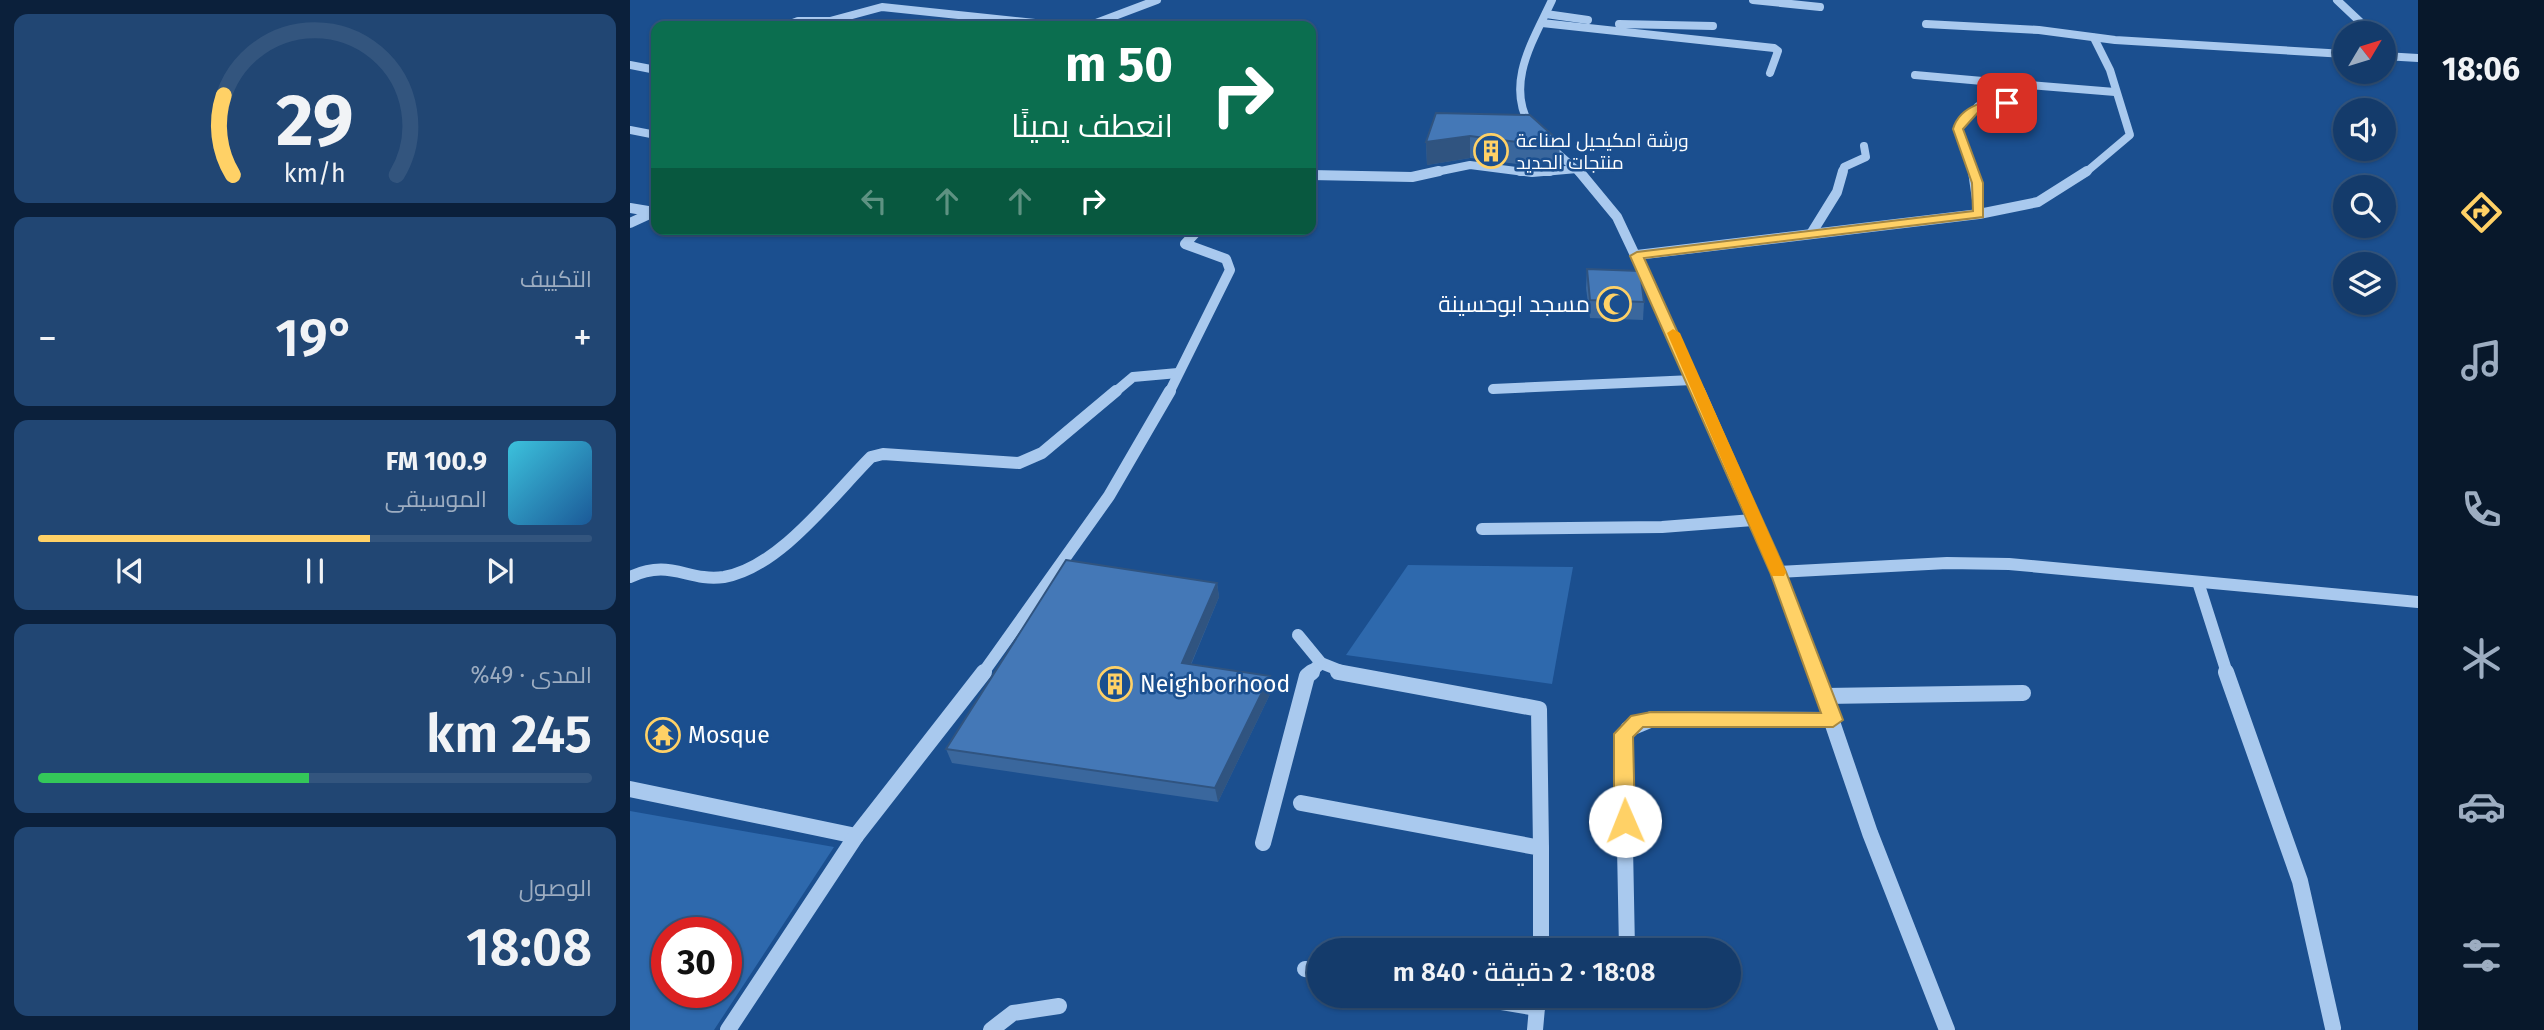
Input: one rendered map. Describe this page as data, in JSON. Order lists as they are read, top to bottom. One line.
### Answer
{"places":{"building":["ورشة امكيحيل لصناعة منتجات الحديد","Neighborhood"],"mosque":["مسجد ابوحسينة"],"temple":["Mosque"]},"north":"top right","page":{"tabs":"18:06","turn":["50 m","انعطف يمينًا"],"tile":["التكييف",["المدى · 49%","245 km"],["الوصول","18:08"]],"heat":["−","19°","+"],"song":["100.9 FM","الموسيقى"],"limit":"30","trip":"18:08 · 2 دقيقة · 840 m","gauge":["29","km/h"]}}
